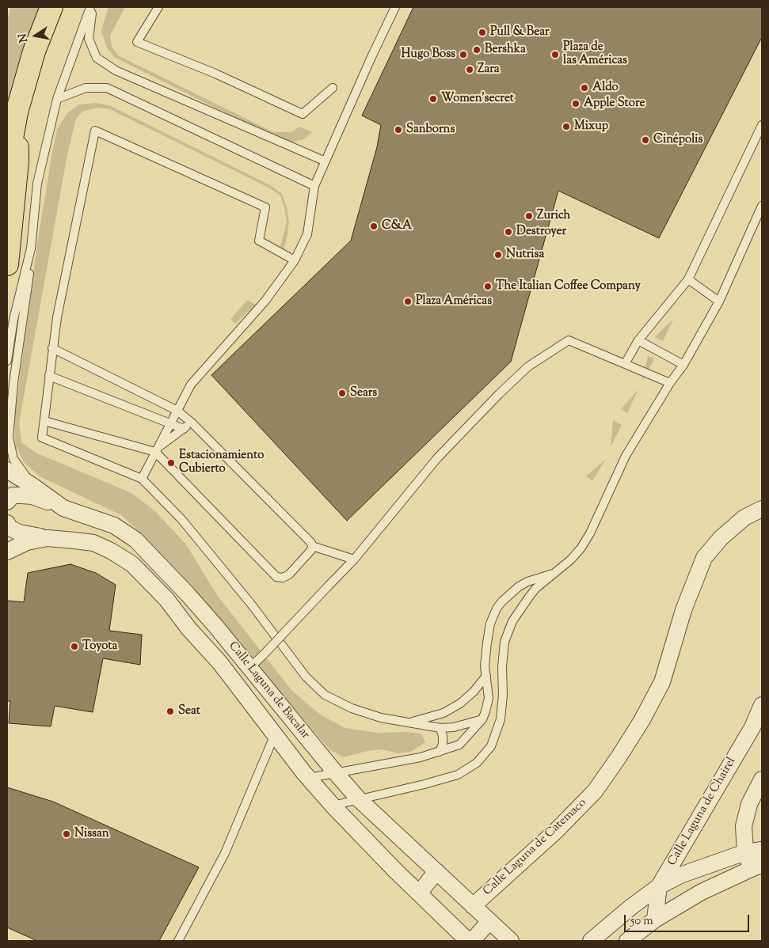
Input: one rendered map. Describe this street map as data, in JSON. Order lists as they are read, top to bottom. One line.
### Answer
{"streets":{"street":["Calle Laguna de Bacalar","Calle Laguna de Chairel","Calle Laguna de Catemaco"]},"crossings":[["Calle Laguna de Bacalar","Calle Laguna de Catemaco"]],"places":["Pull & Bear","Bershka","Hugo Boss","Plaza de las Américas","Zara","Aldo","Women'secret","Apple Store","Mixup","Sanborns","Cinépolis","Zurich","C&A","Destroyer","Nutrisa","The Italian Coffee Company","Plaza Américas","Sears","Estacionamiento Cubierto","Toyota","Seat","Nissan"],"scale_bar":"50 m","north":"left"}
